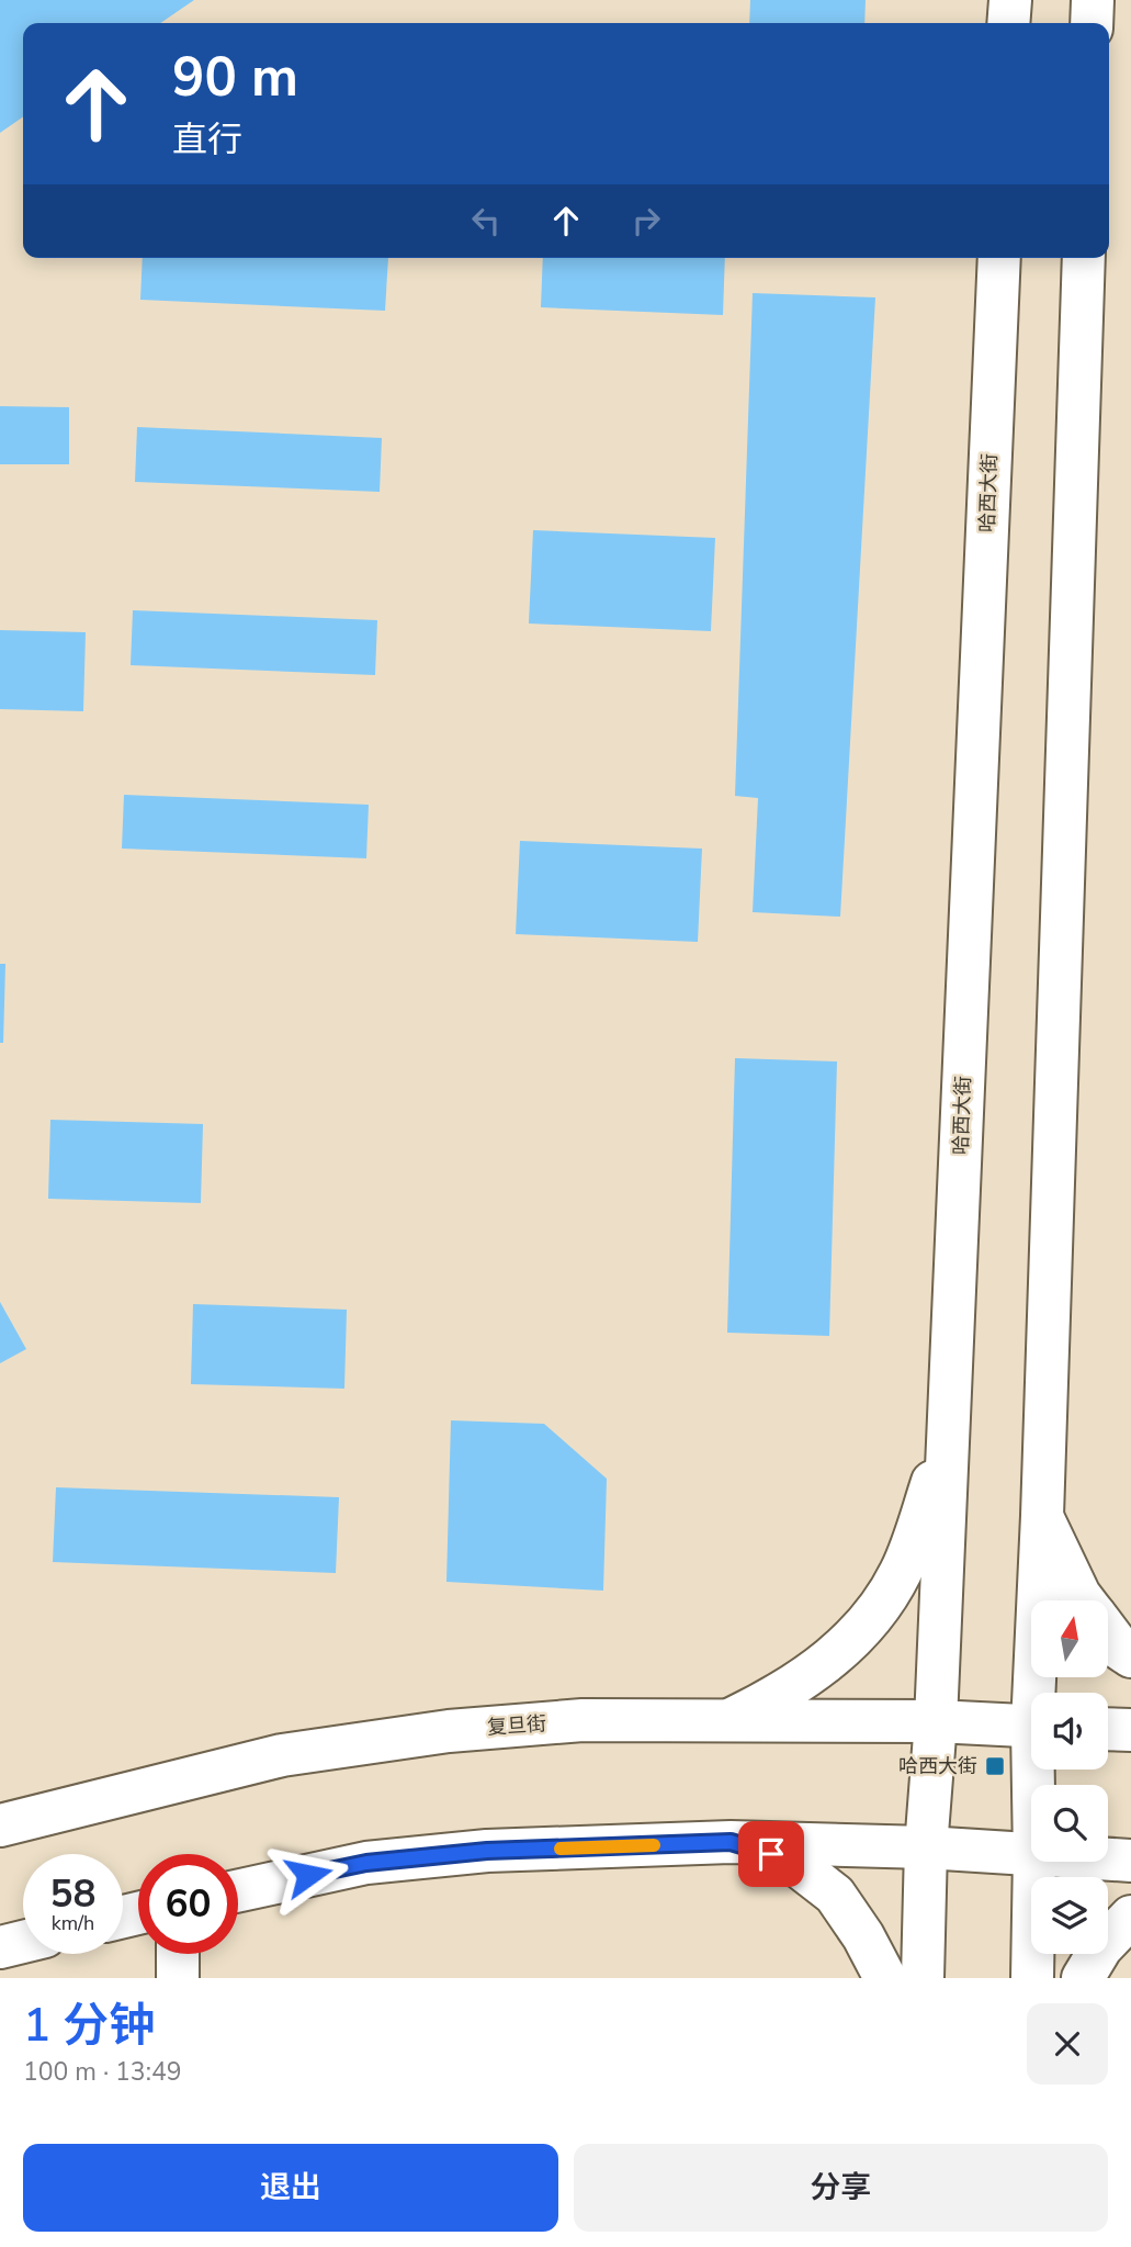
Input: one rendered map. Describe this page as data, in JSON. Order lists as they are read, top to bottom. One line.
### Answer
{"streets":{"main road":["哈西大街","复旦街"]},"crossings":[["哈西大街","复旦街"]],"places":{"transit":["哈西大街"]},"north":"top","page":{"turn":["90 m","直行"],"speed":"58 km/h","limit":"60","heading":["1 分钟","100 m · 13:49"],"buttons":["退出","分享"]}}
